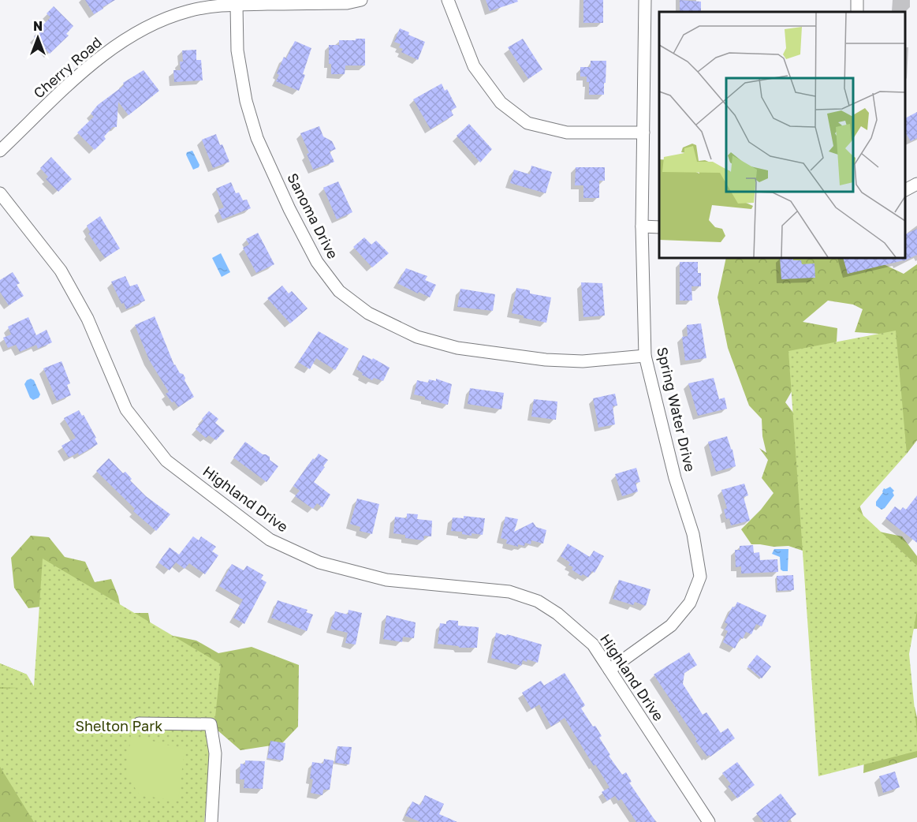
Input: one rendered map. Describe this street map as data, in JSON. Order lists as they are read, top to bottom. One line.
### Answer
{"streets":{"street":["Cherry Road","Sanoma Drive","Spring Water Drive","Highland Drive"]},"crossings":[["Cherry Road","Sanoma Drive"],["Sanoma Drive","Spring Water Drive"],["Spring Water Drive","Highland Drive"]],"parks":["Shelton Park"],"north":"top"}
